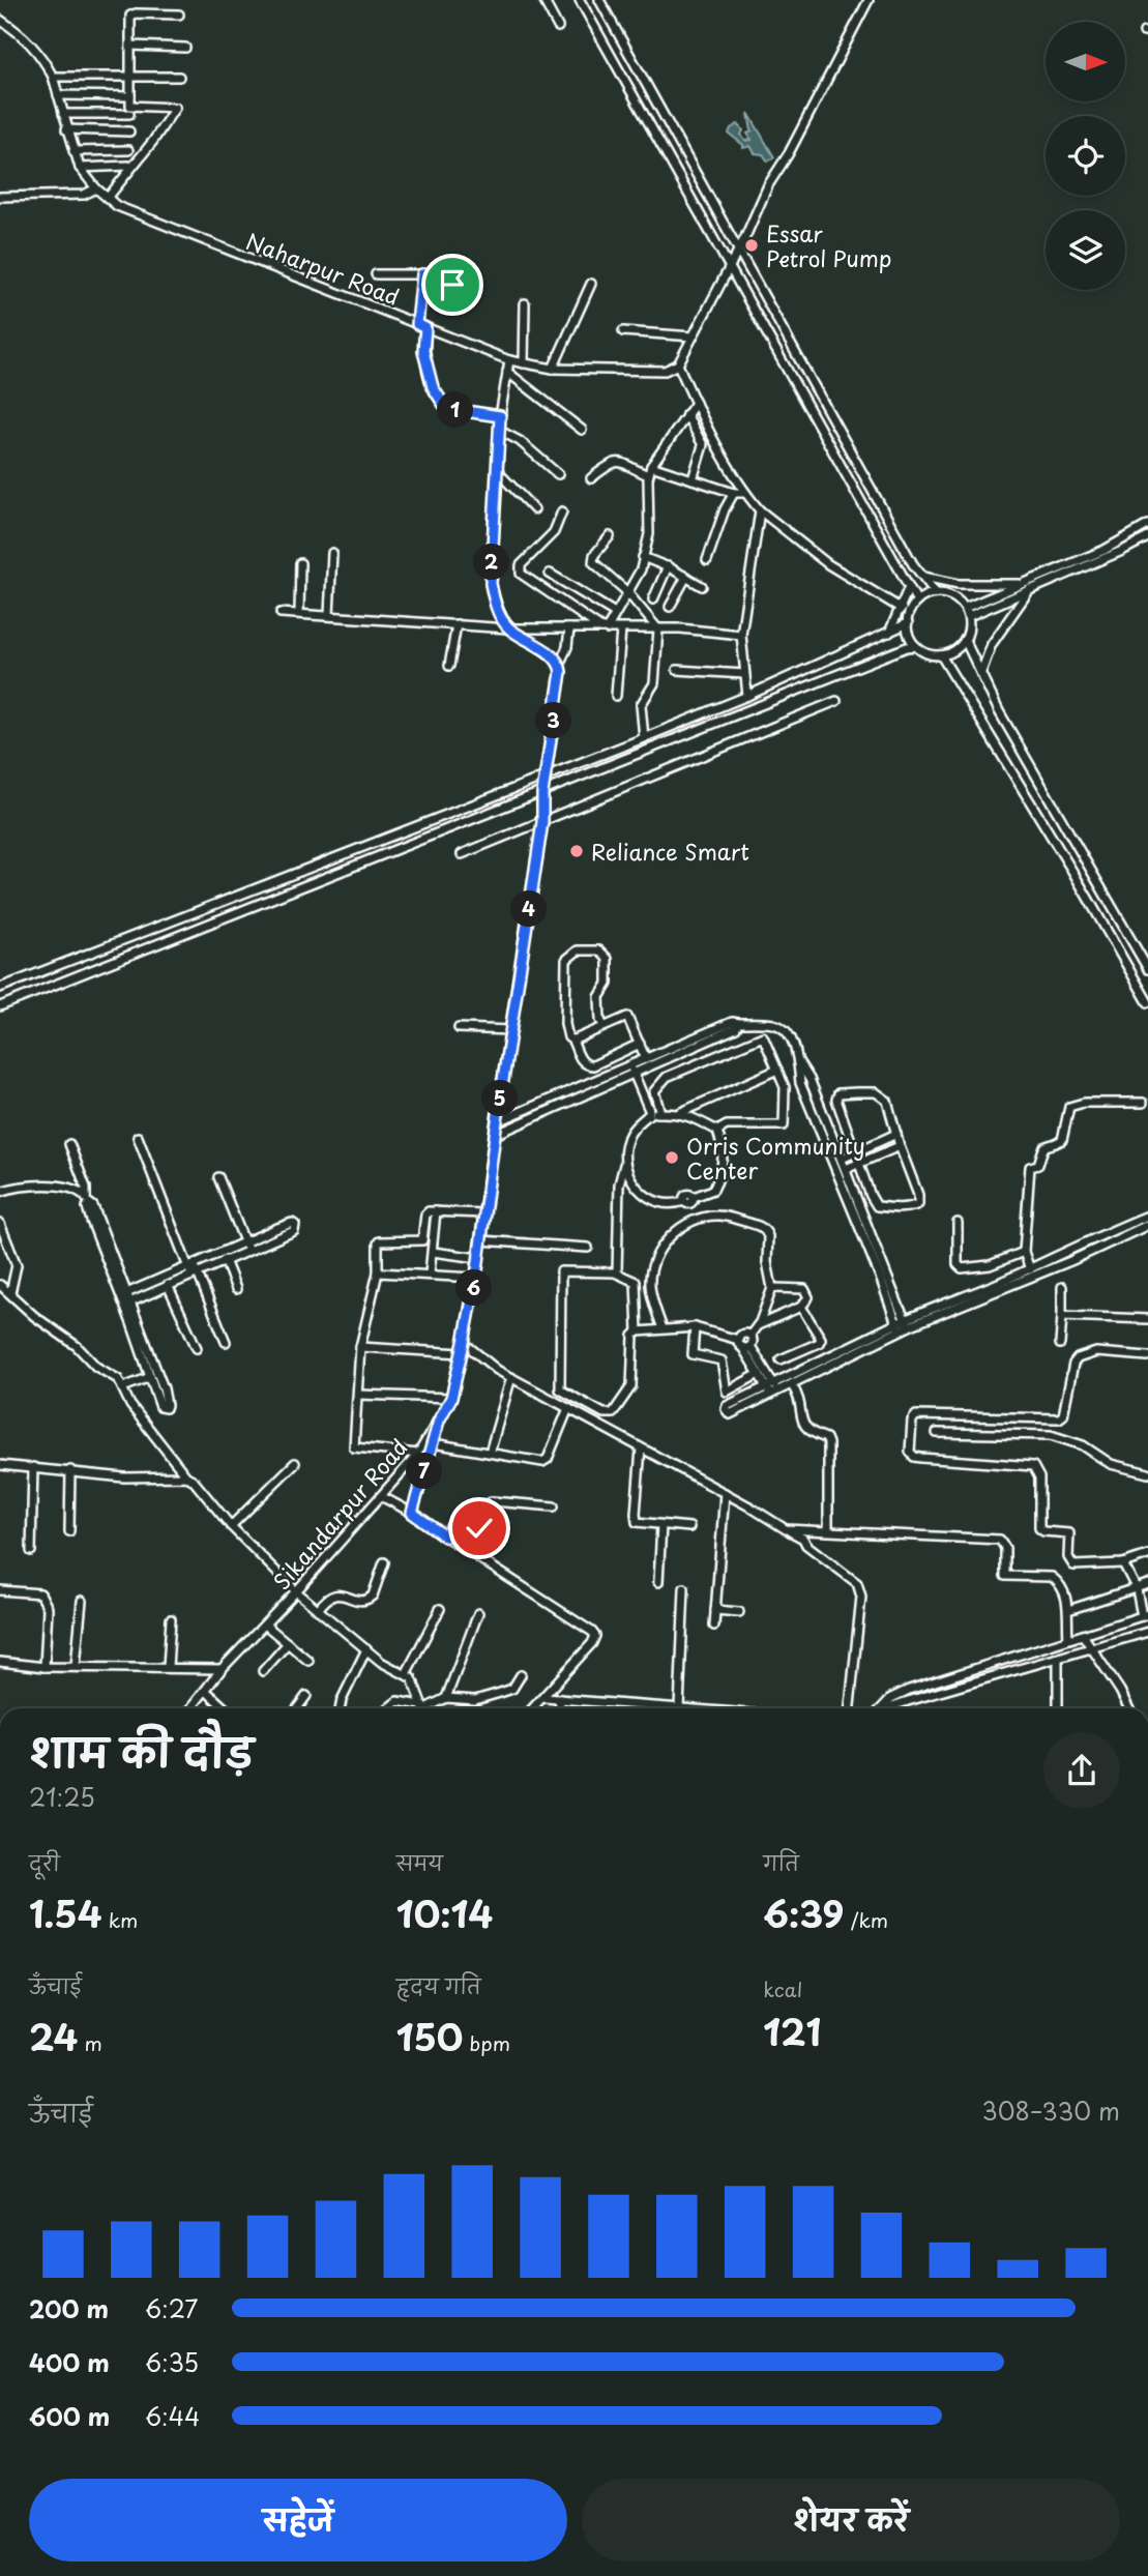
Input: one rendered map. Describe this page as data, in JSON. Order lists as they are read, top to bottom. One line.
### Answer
{"streets":{"street":["Naharpur Road","Sikandarpur Road"]},"places":["Essar Petrol Pump","Reliance Smart","Orris Community Center"],"north":"right","page":{"pins":["1","2","3","4","5","6","7"],"heading":["शाम की दौड़","21:25"],"stats":[["दूरी","1.54 km"],["समय","10:14"],["गति","6:39 /km"],["ऊँचाई","24 m"],["हृदय गति","150 bpm"],["kcal","121"]],"chart":["ऊँचाई","308–330 m"],"list":[{"name":"200 m","note":"6:27"},{"name":"400 m","note":"6:35"},{"name":"600 m","note":"6:44"}],"buttons":["सहेजें","शेयर करें"]}}
